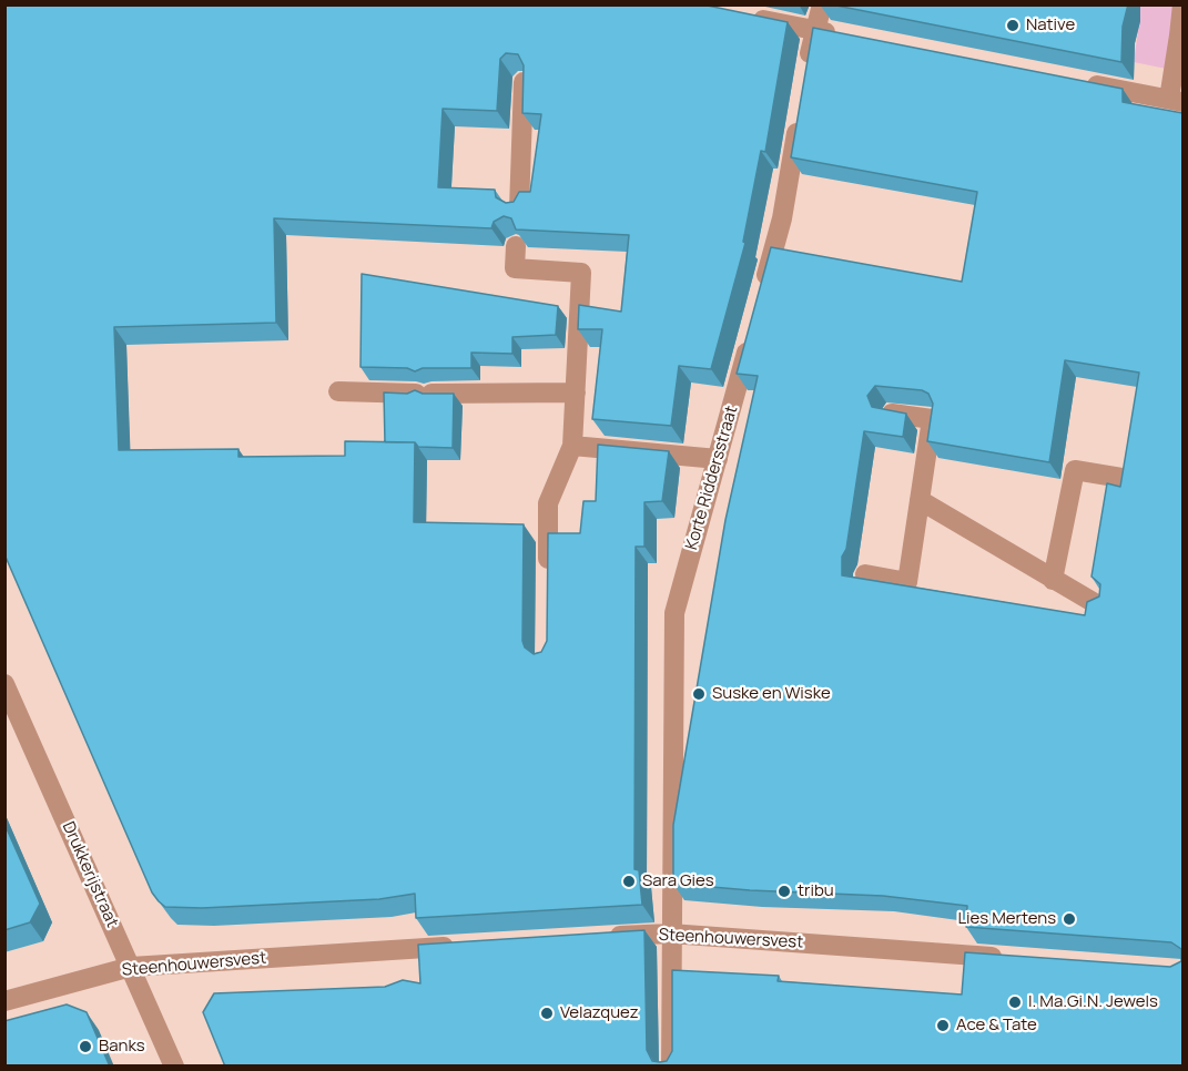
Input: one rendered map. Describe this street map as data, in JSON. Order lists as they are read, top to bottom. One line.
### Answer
{"streets":{"street":["Korte Riddersstraat","Drukkerijstraat","Steenhouwersvest"]},"crossings":[["Korte Riddersstraat","Steenhouwersvest"],["Drukkerijstraat","Steenhouwersvest"]],"places":["Native","Suske en Wiske","Sara Gies","tribu","Lies Mertens","I. Ma.Gi.N. Jewels","Velazquez","Ace & Tate","Banks"]}
